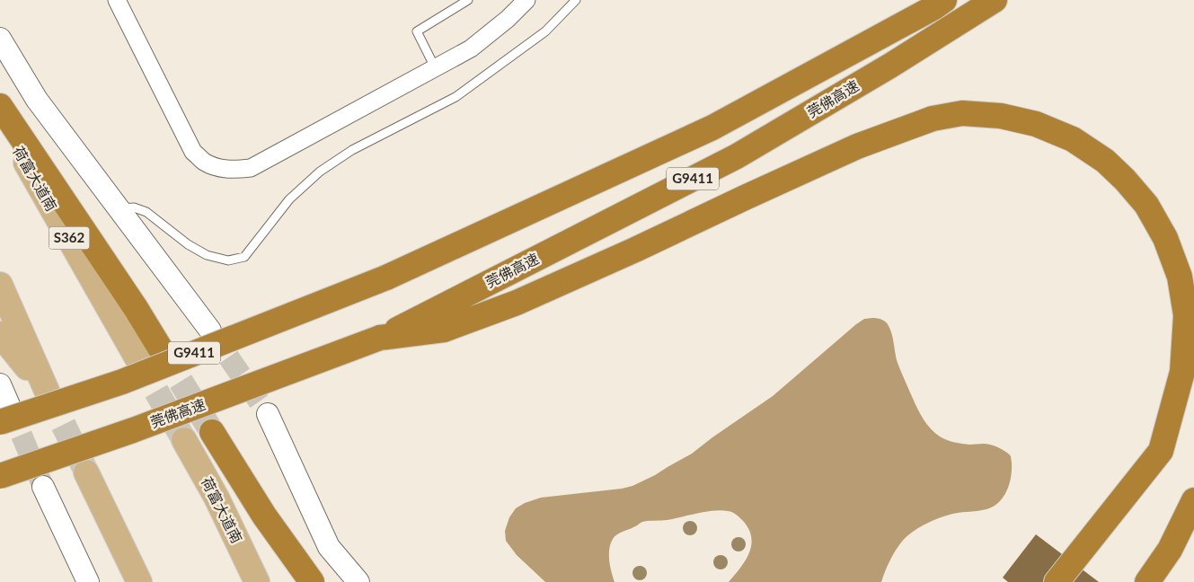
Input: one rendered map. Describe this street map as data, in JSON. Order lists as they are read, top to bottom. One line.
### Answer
{"streets":{"highway":["莞佛高速","G9411"],"main road":["荷富大道南","S362"]}}
